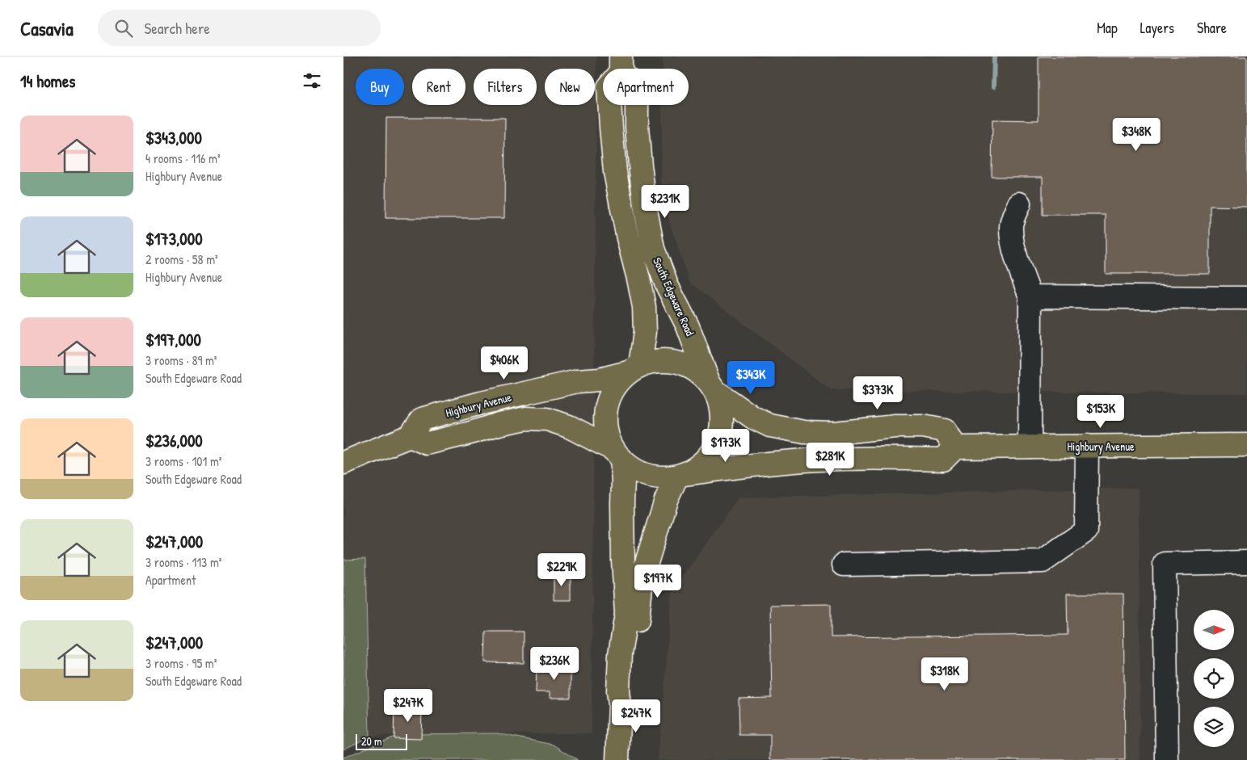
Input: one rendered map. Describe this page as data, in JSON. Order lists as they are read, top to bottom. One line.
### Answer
{"streets":{"main road":["South Edgeware Road","Highbury Avenue"]},"crossings":[["South Edgeware Road","Highbury Avenue"]],"scale_bar":"20 m","north":"right","page":{"header":"Casavia","search":"Search here","nav":["Map","Layers","Share"],"heading":"14 homes","chip":["Buy","Rent","Filters","New","Apartment"],"list":[{"name":"$343,000","note":"4 rooms · 116 m² · Highbury Avenue"},{"name":"$173,000","note":"2 rooms · 58 m² · Highbury Avenue"},{"name":"$197,000","note":"3 rooms · 89 m² · South Edgeware Road"},{"name":"$236,000","note":"3 rooms · 101 m² · South Edgeware Road"},{"name":"$247,000","note":"3 rooms · 113 m² · Apartment"},{"name":"$247,000","note":"3 rooms · 95 m² · South Edgeware Road"}],"price":["$348K","$231K","$406K","$343K","$373K","$153K","$173K","$281K","$229K","$197K","$236K","$318K","$247K","$247K"],"scale":"20 m"}}
